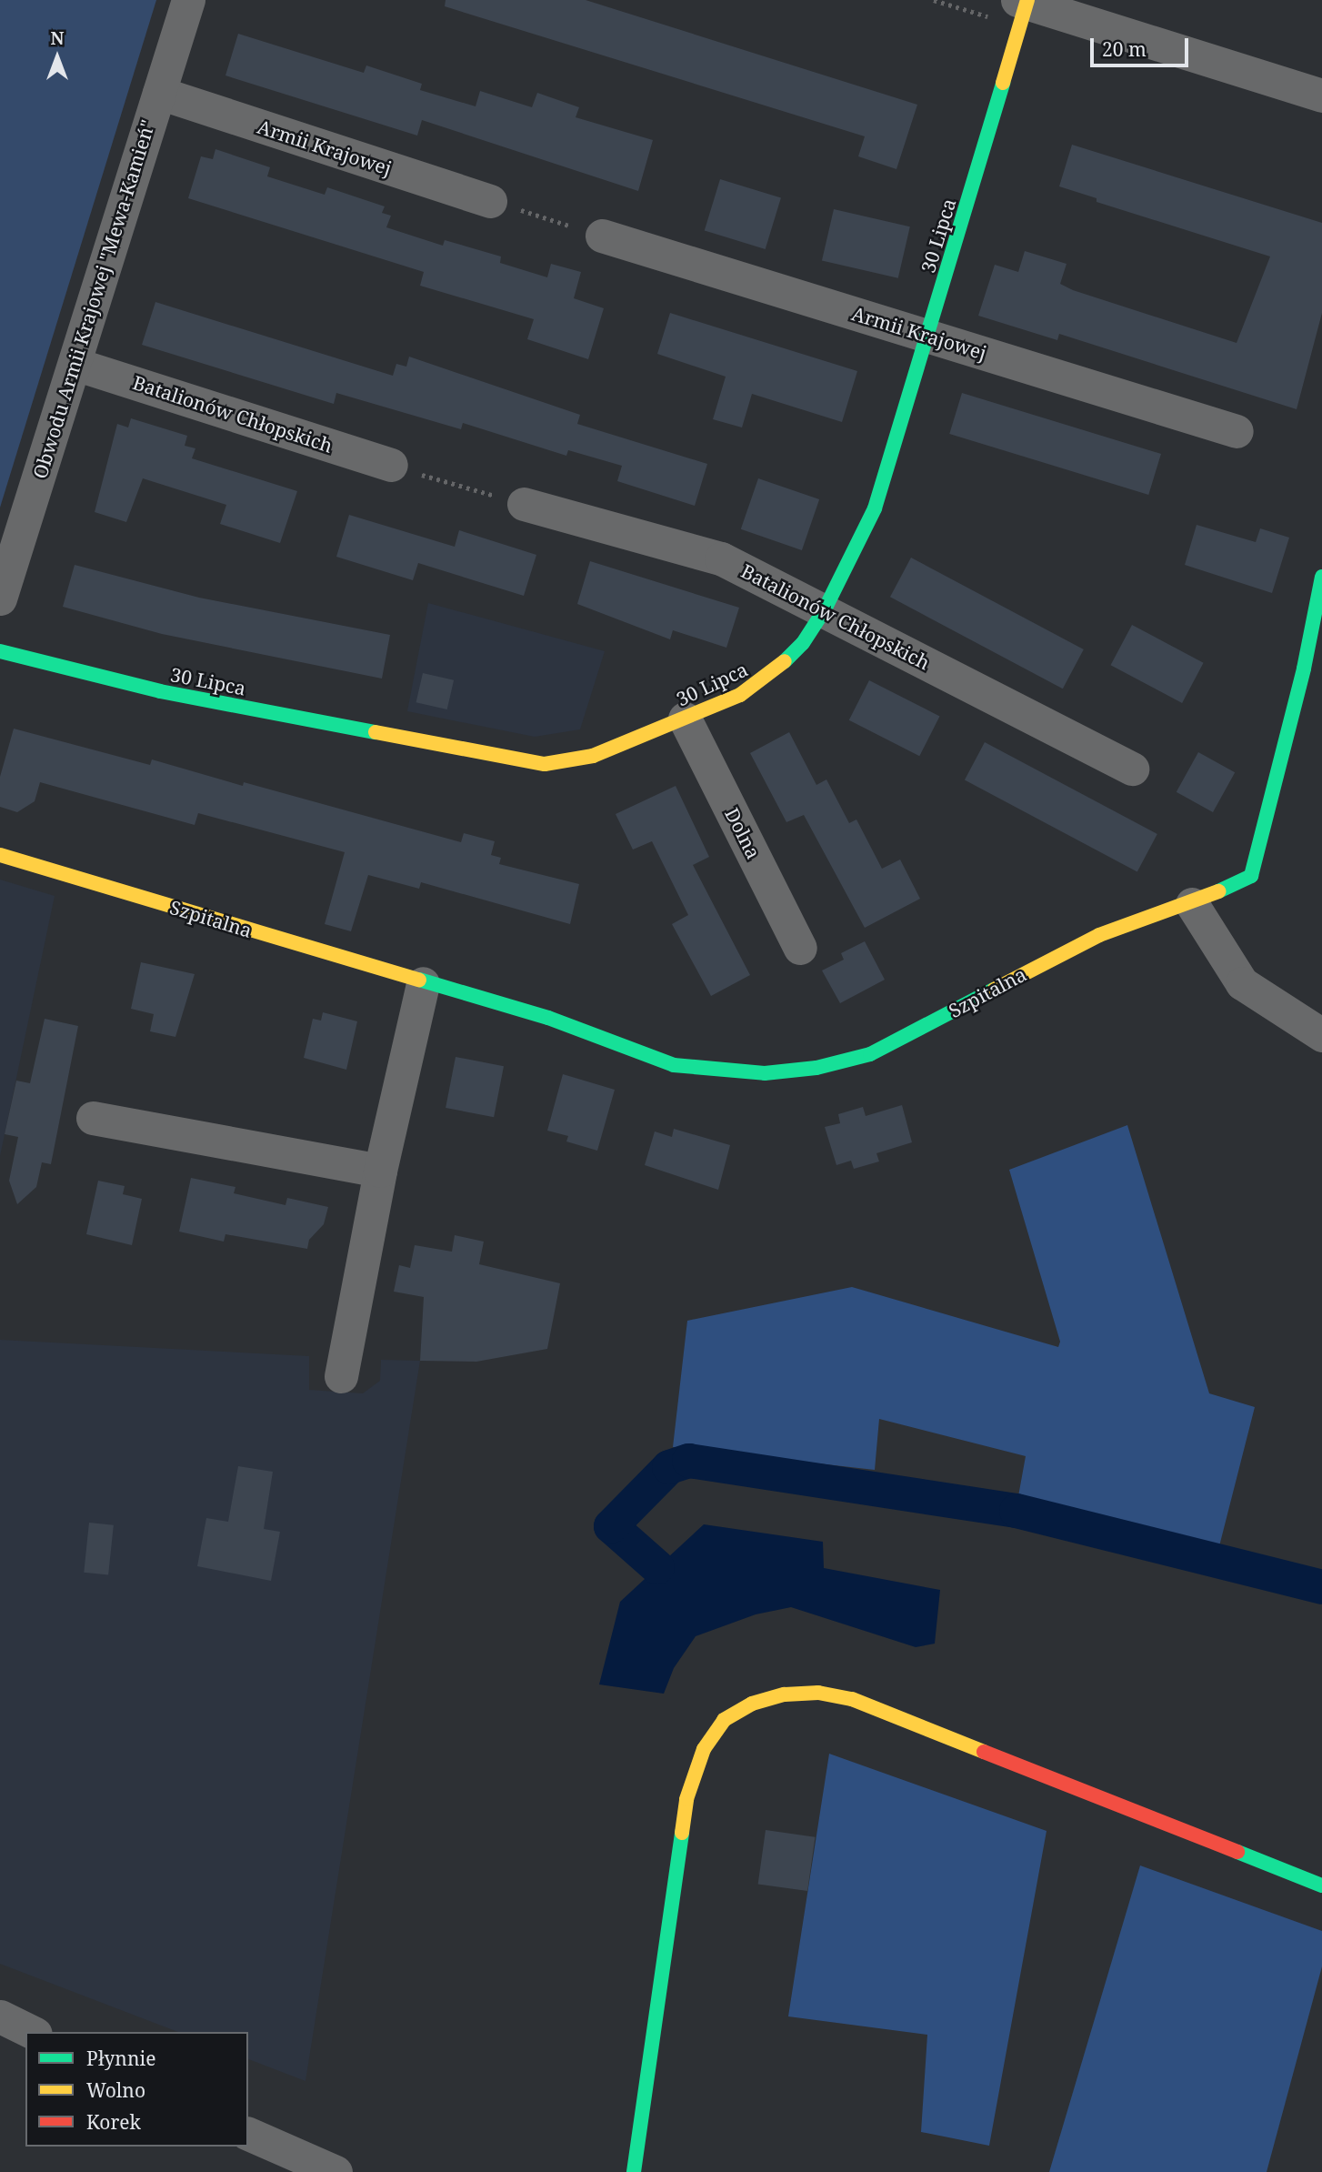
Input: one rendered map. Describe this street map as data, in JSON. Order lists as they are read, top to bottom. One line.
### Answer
{"streets":{"street":["Armii Krajowej","30 Lipca","Obwodu Armii Krajowej \"Mewa-Kamień\"","Batalionów Chłopskich","Dolna","Szpitalna"]},"crossings":[["Armii Krajowej","30 Lipca"],["Armii Krajowej","Obwodu Armii Krajowej \"Mewa-Kamień\""],["30 Lipca","Batalionów Chłopskich"],["30 Lipca","Dolna"],["Obwodu Armii Krajowej \"Mewa-Kamień\"","Batalionów Chłopskich"]],"legend":["Płynnie","Wolno","Korek"],"scale_bar":"20 m","north":"top"}
